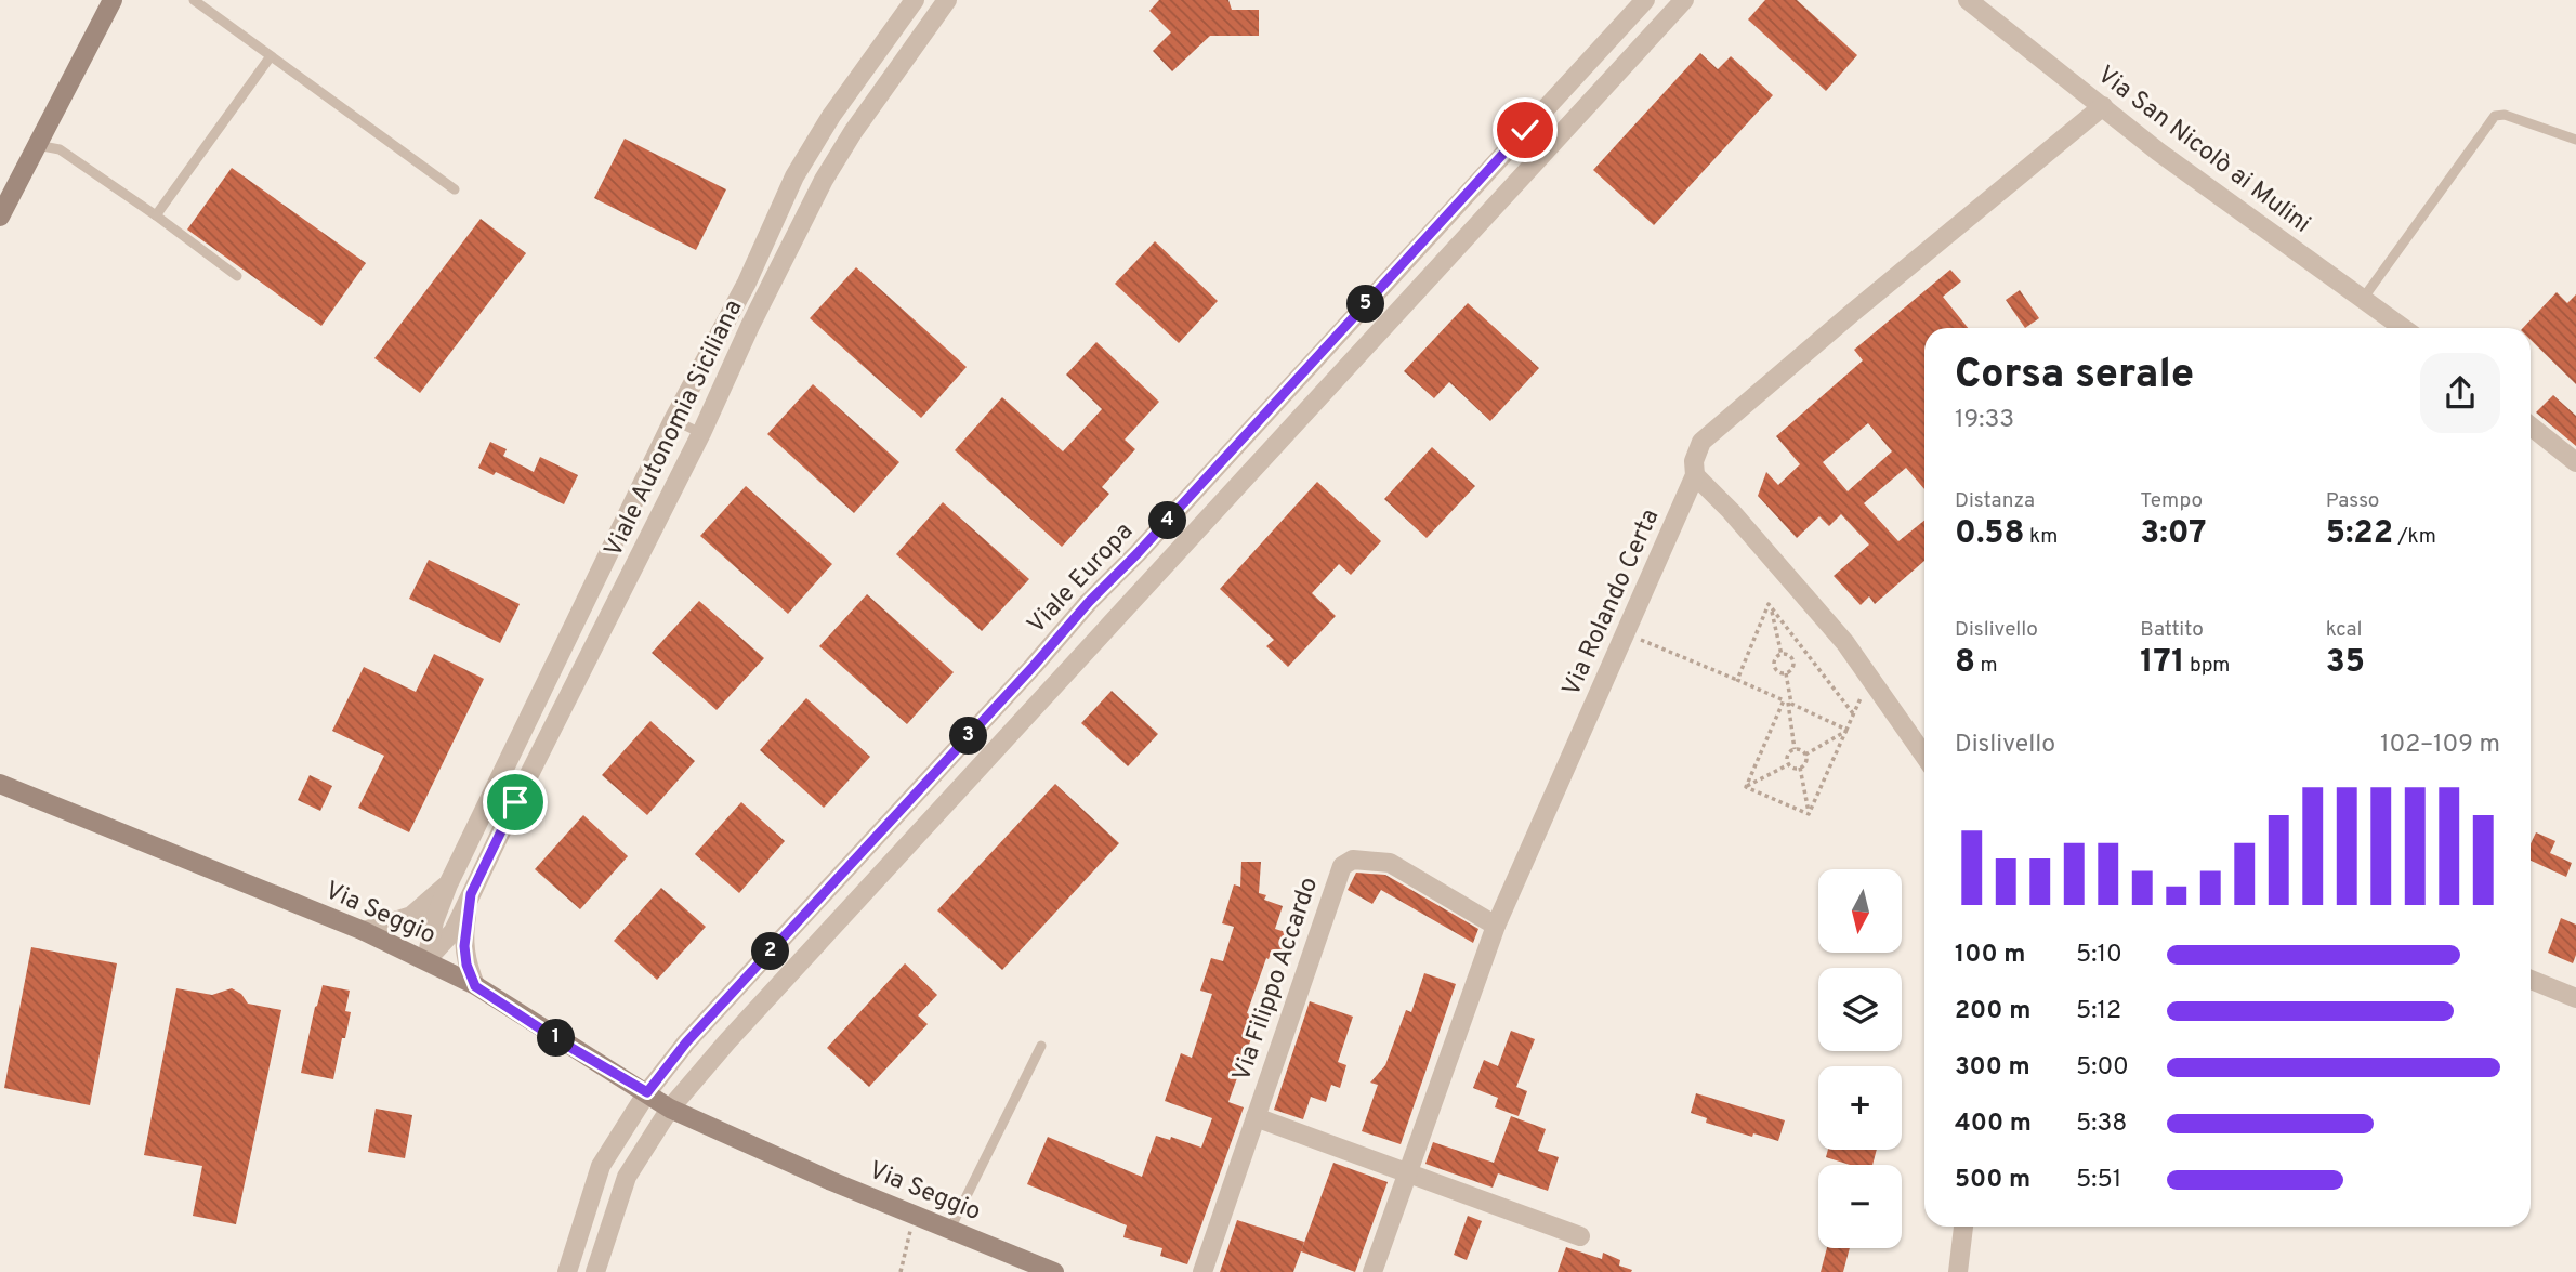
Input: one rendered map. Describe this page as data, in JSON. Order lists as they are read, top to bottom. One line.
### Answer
{"streets":{"street":["Via San Nicolò ai Mulini","Viale Autonomia Siciliana","Viale Europa","Via Rolando Certa","Via Seggio","Via Filippo Accardo"]},"crossings":[["Via San Nicolò ai Mulini","Via Rolando Certa"],["Viale Autonomia Siciliana","Via Seggio"],["Viale Europa","Via Seggio"],["Via Rolando Certa","Via Filippo Accardo"]],"north":"bottom","page":{"pins":["5","4","3","2","1"],"heading":["Corsa serale","19:33"],"stats":[["Distanza","0.58 km"],["Tempo","3:07"],["Passo","5:22 /km"],["Dislivello","8 m"],["Battito","171 bpm"],["kcal","35"]],"chart":["Dislivello","102–109 m"],"map_buttons":["+","−"],"list":[{"name":"100 m","note":"5:10"},{"name":"200 m","note":"5:12"},{"name":"300 m","note":"5:00"},{"name":"400 m","note":"5:38"},{"name":"500 m","note":"5:51"}]}}
